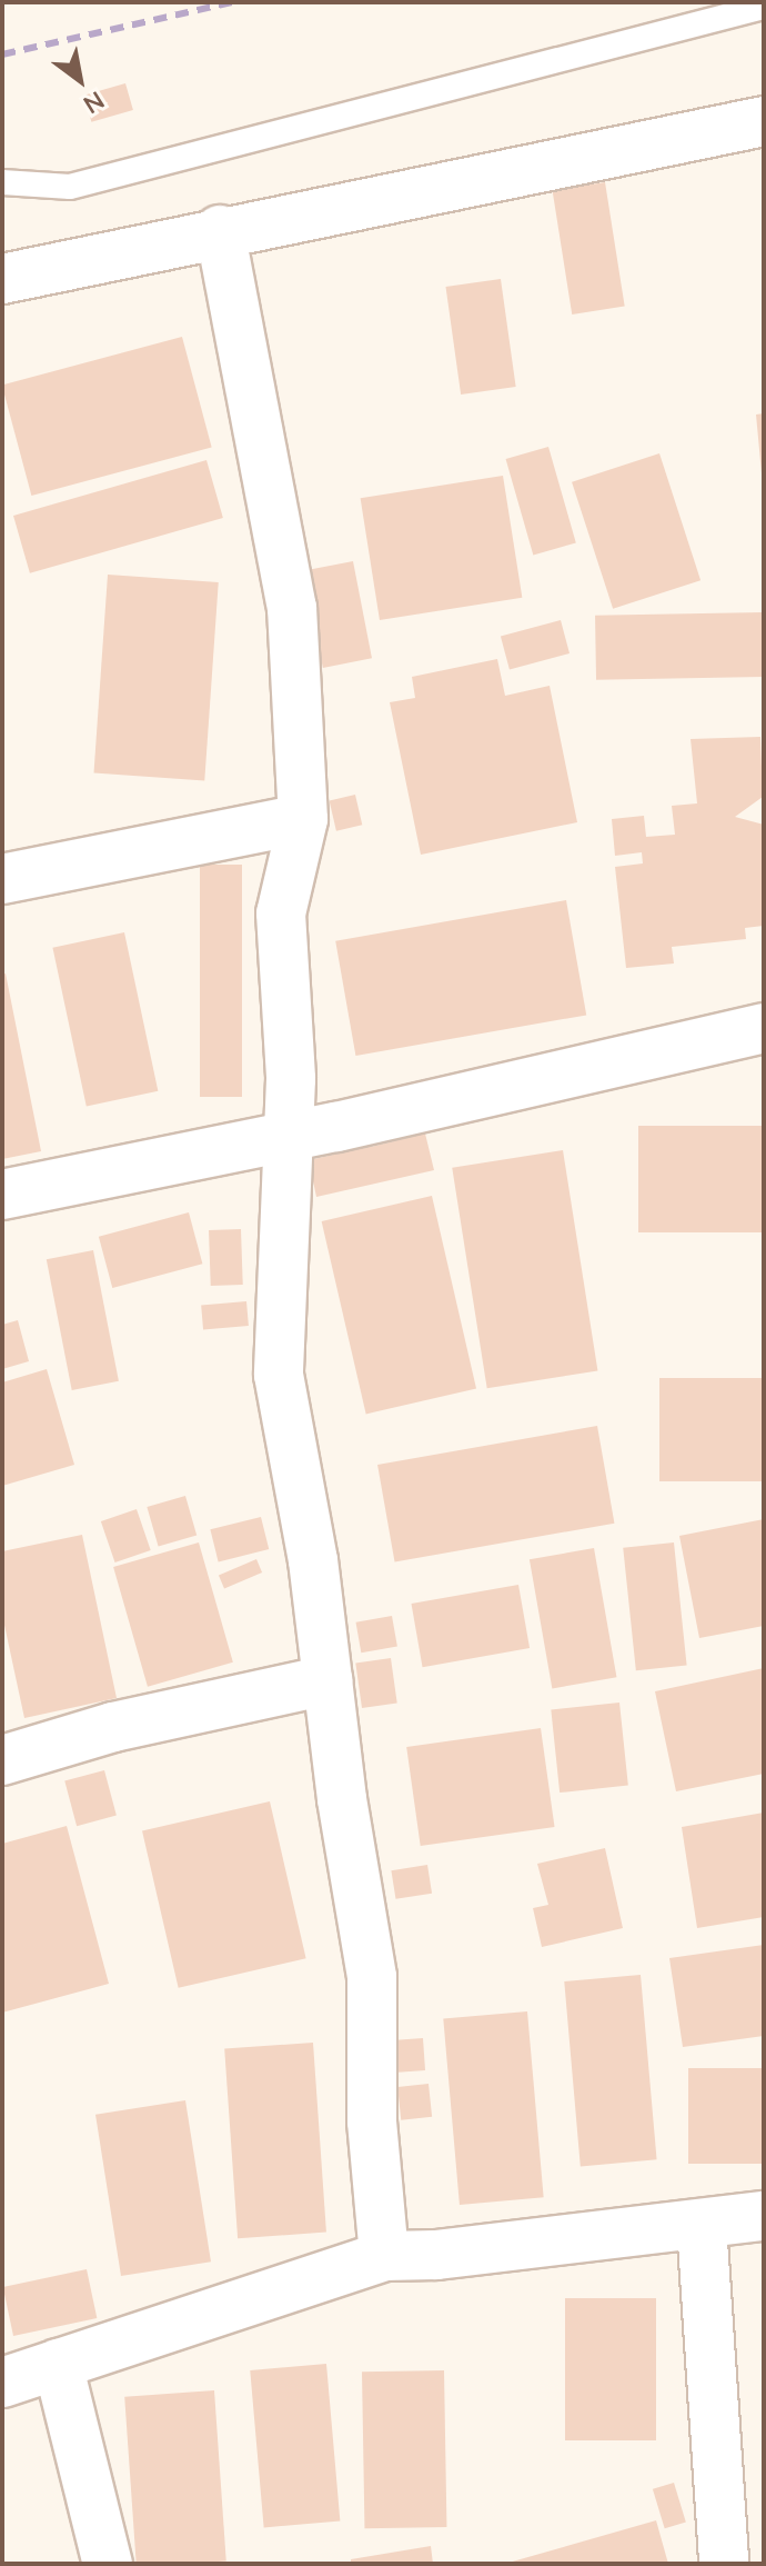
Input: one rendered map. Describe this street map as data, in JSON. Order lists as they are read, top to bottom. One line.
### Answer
{"north":"bottom right"}
